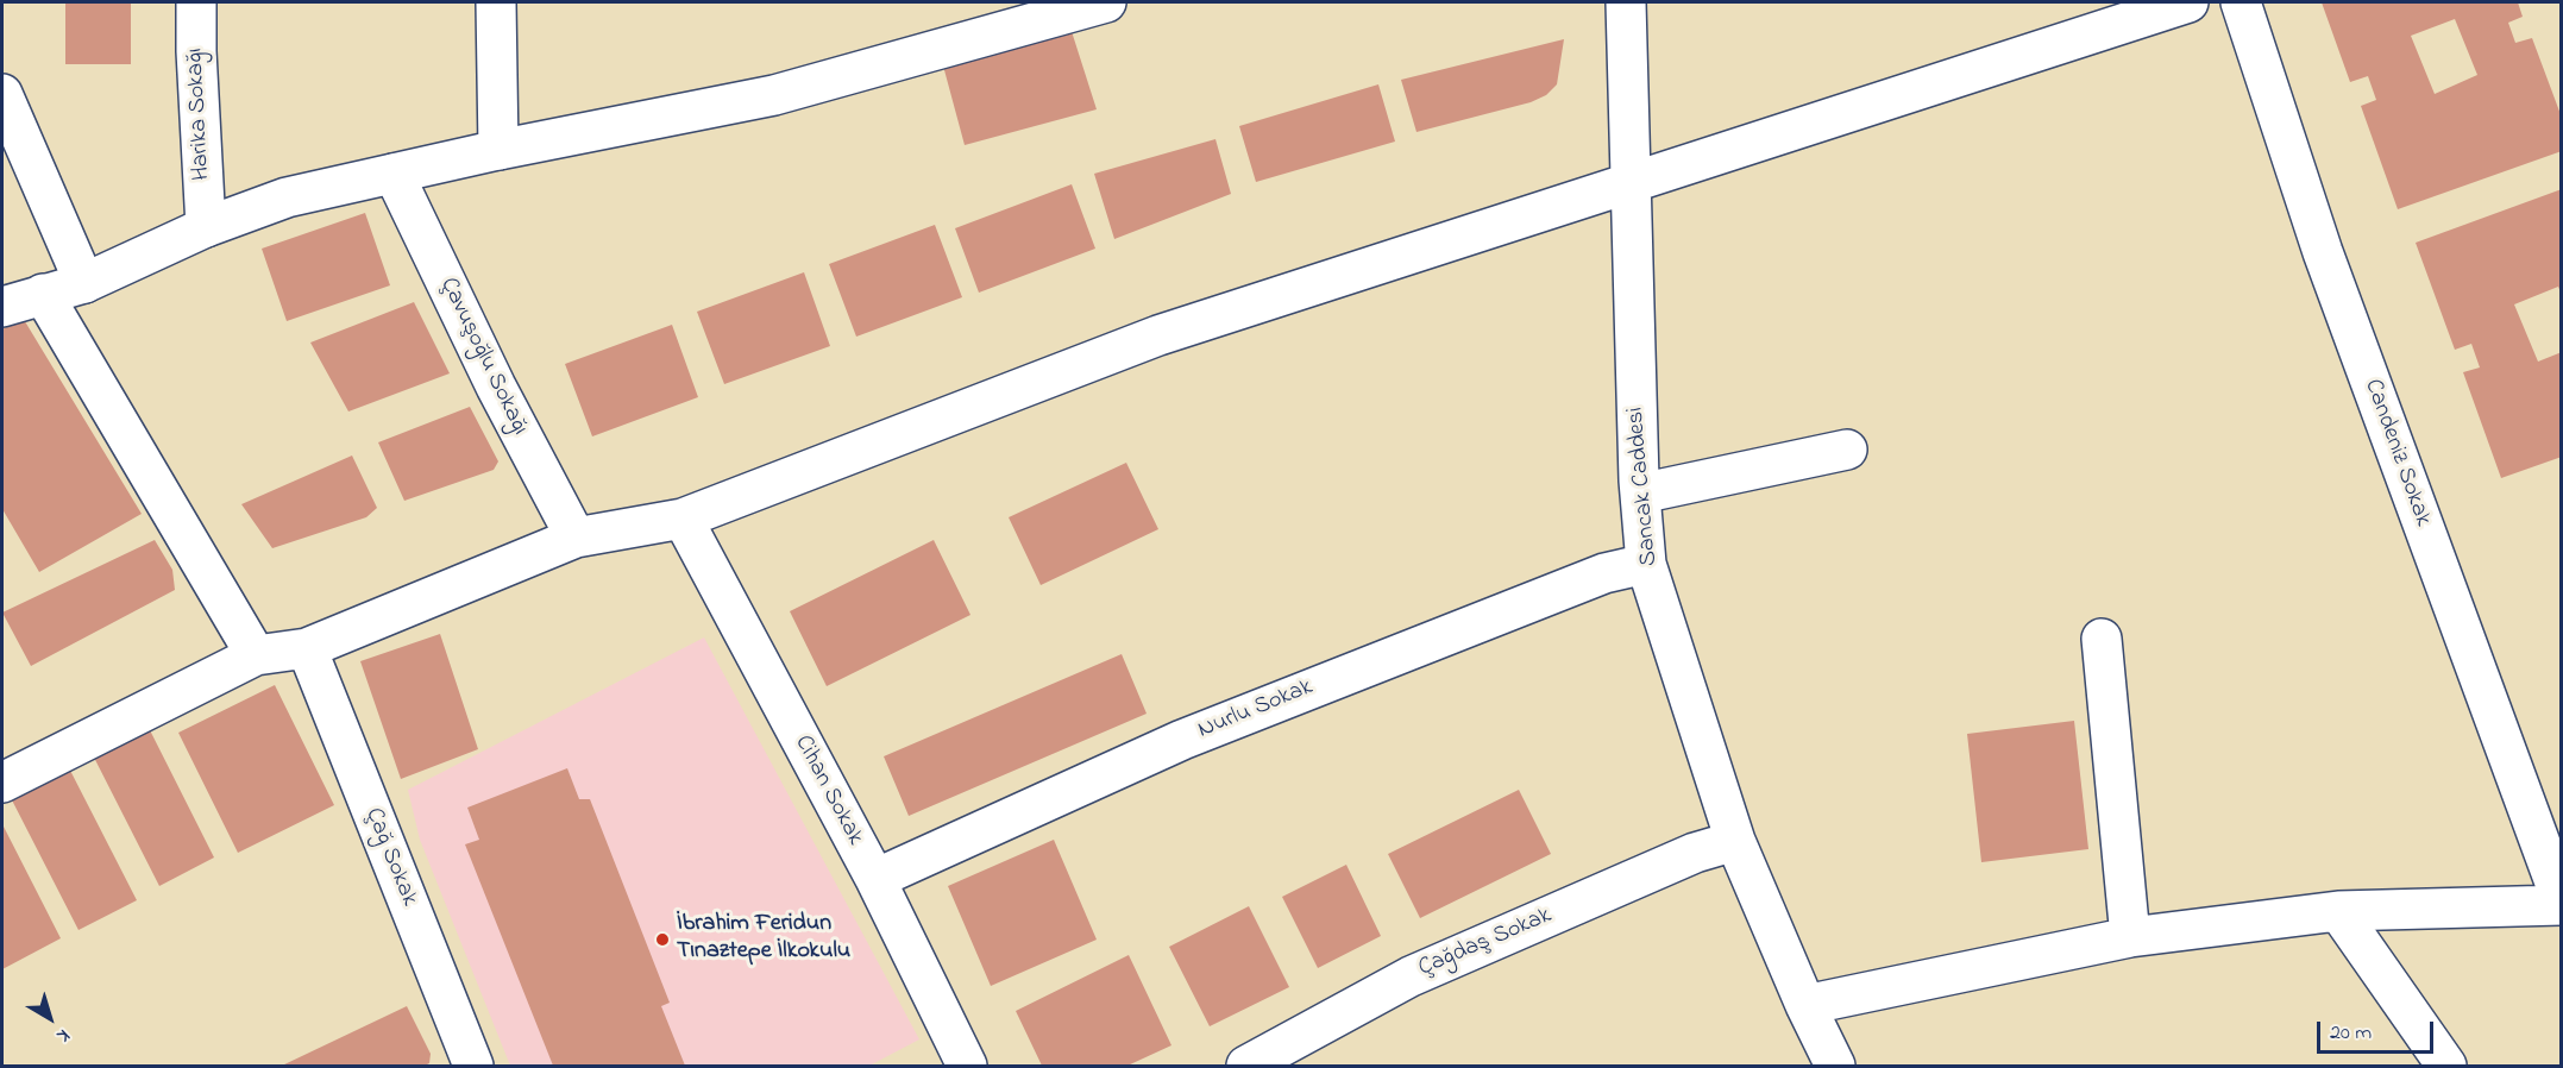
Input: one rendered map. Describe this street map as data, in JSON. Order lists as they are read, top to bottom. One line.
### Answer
{"streets":{"street":["Harika Sokağı","Çavuşoğlu Sokağı","Candeniz Sokak","Sancak Caddesi","Nurlu Sokak","Cihan Sokak","Çağ Sokak","Çağdaş Sokak"]},"crossings":[["Sancak Caddesi","Nurlu Sokak"],["Sancak Caddesi","Çağdaş Sokak"],["Nurlu Sokak","Cihan Sokak"]],"places":["İbrahim Feridun Tınaztepe İlkokulu"],"scale_bar":"20 m","north":"bottom right"}
